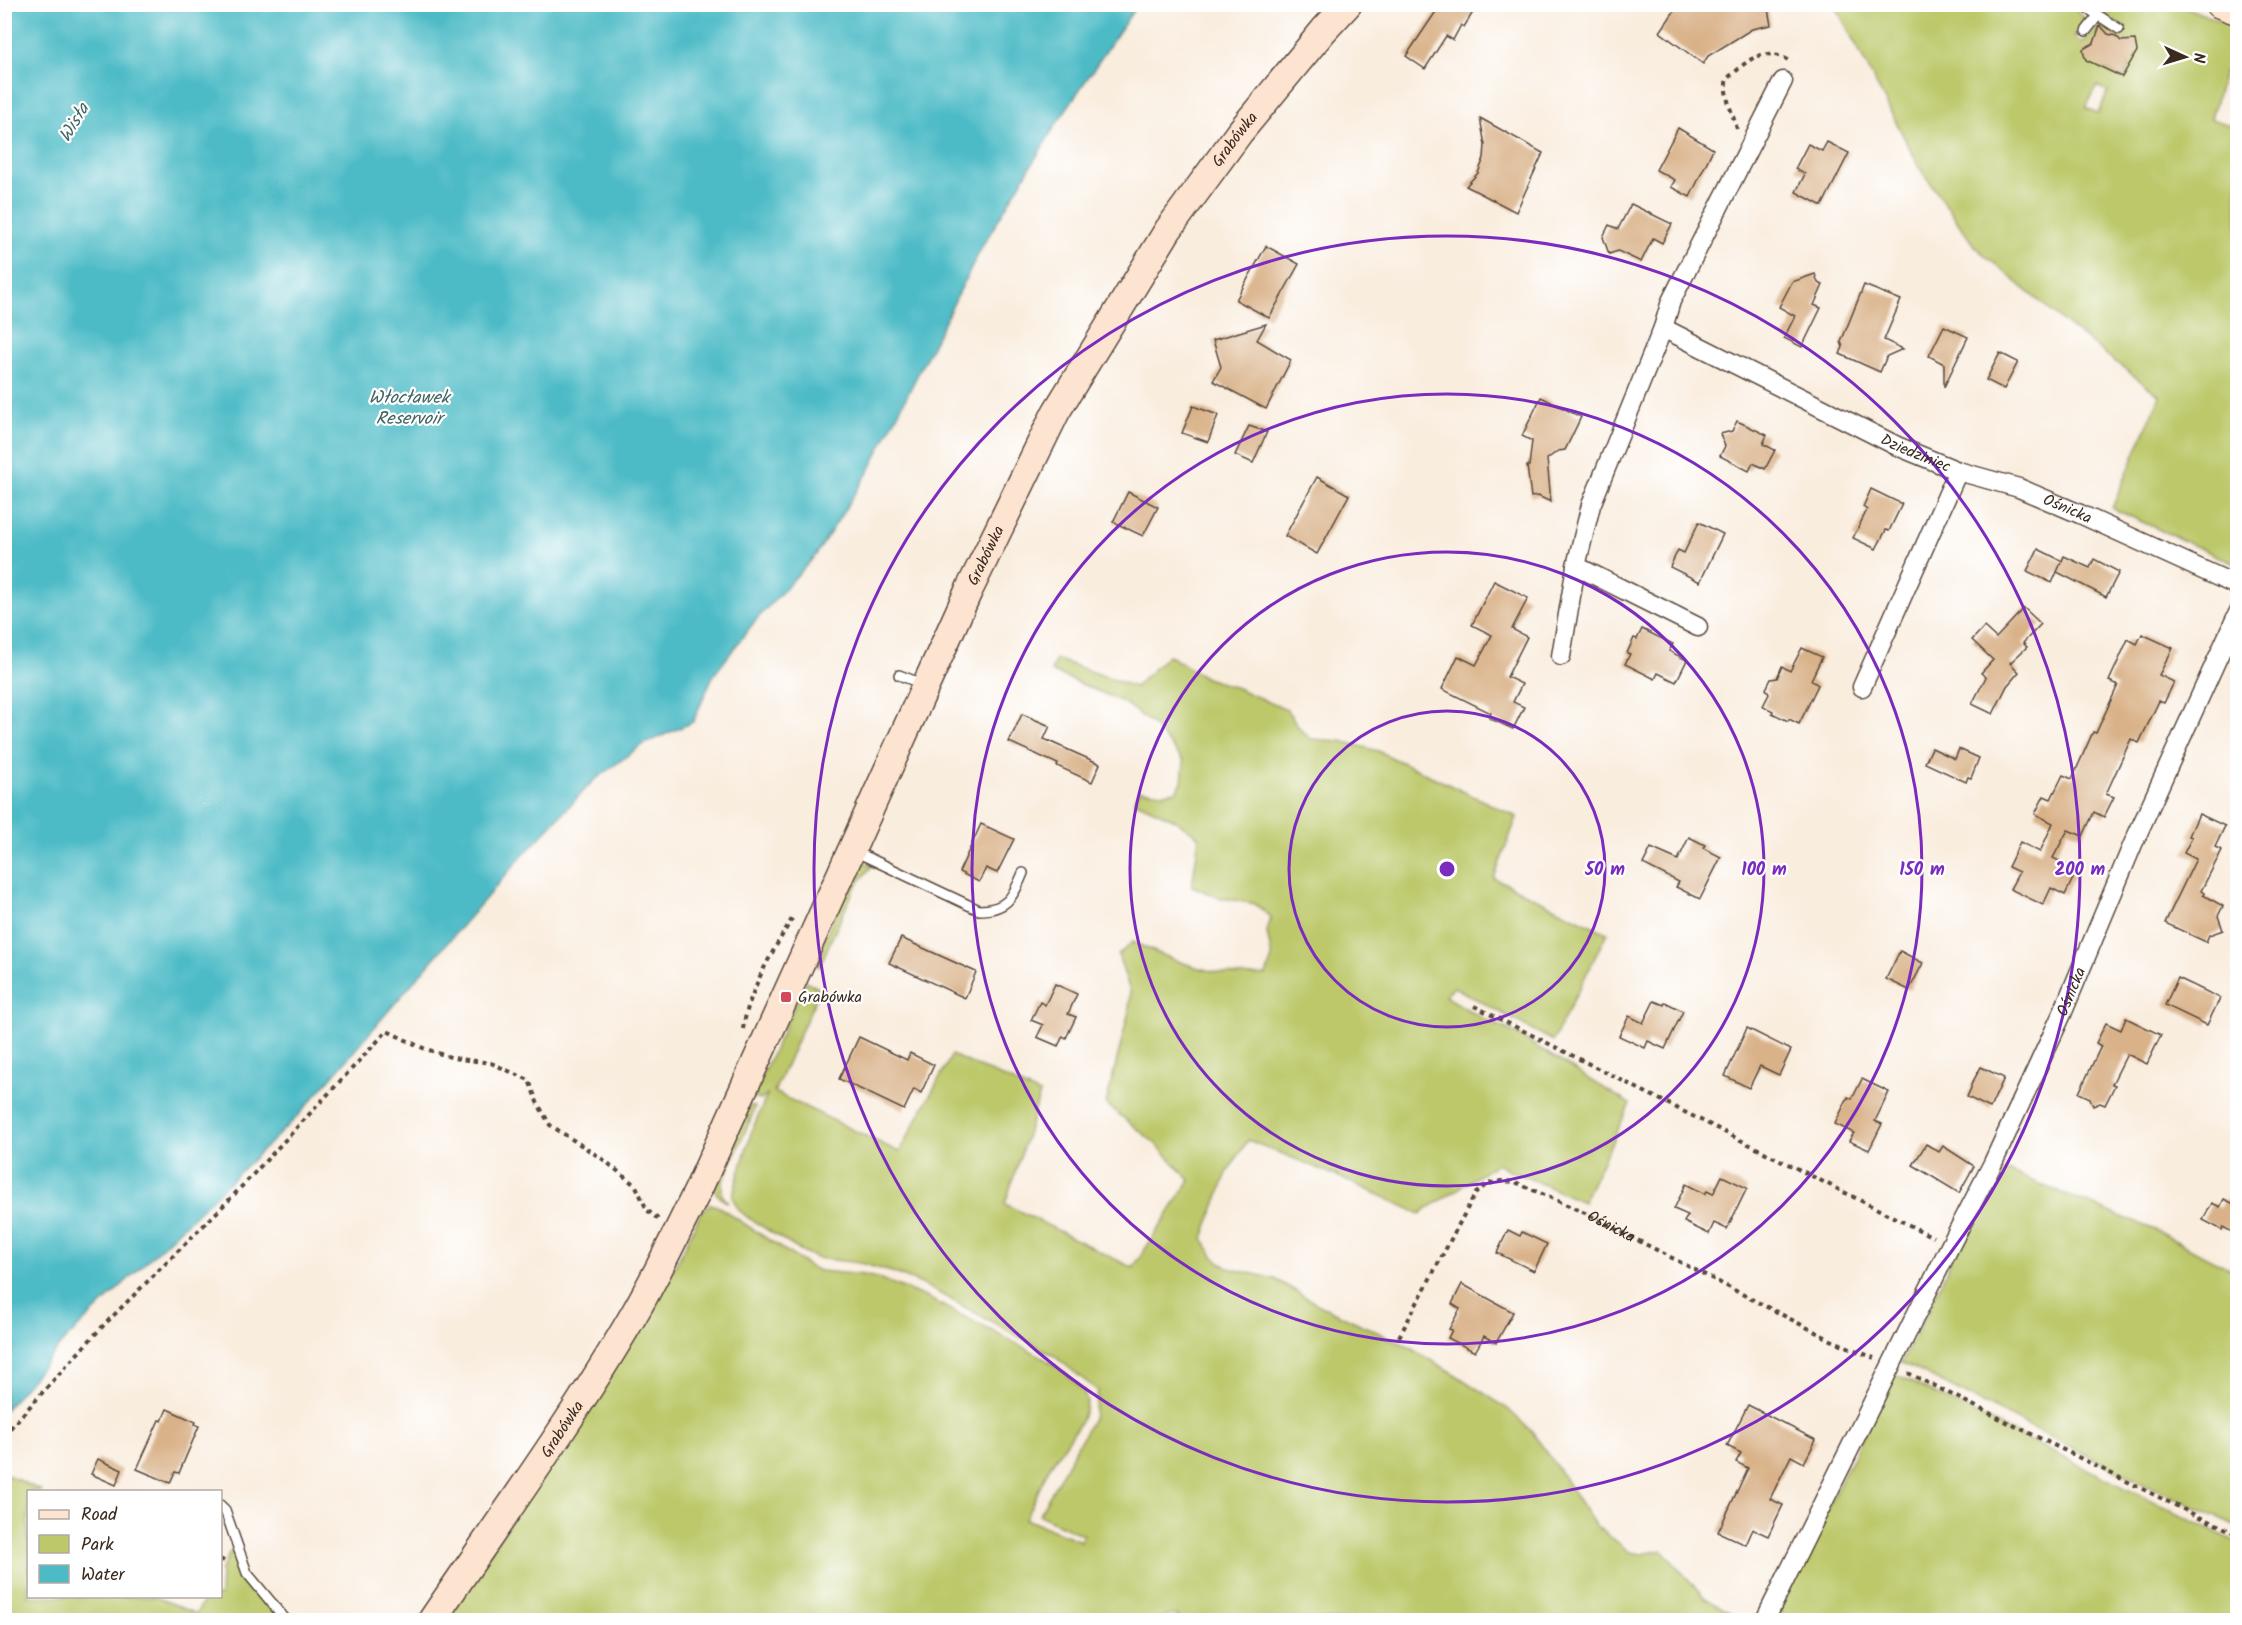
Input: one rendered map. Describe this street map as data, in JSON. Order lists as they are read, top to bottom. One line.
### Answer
{"streets":{"street":["Grabówka","Dziedziniec","Ośnicka"]},"crossings":[["Dziedziniec","Ośnicka"]],"water":["Wisła","Włocławek Reservoir"],"places":{"transit":["Grabówka"]},"legend":["Road","Park","Water"],"north":"right","rings":["50 m","100 m","150 m","200 m"]}
